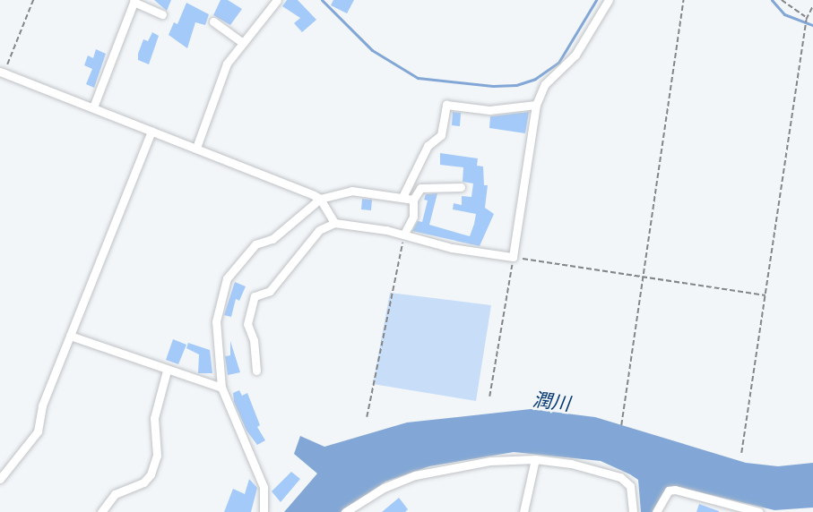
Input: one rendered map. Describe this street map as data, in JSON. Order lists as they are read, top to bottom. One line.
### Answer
{"water":["潤川"]}
